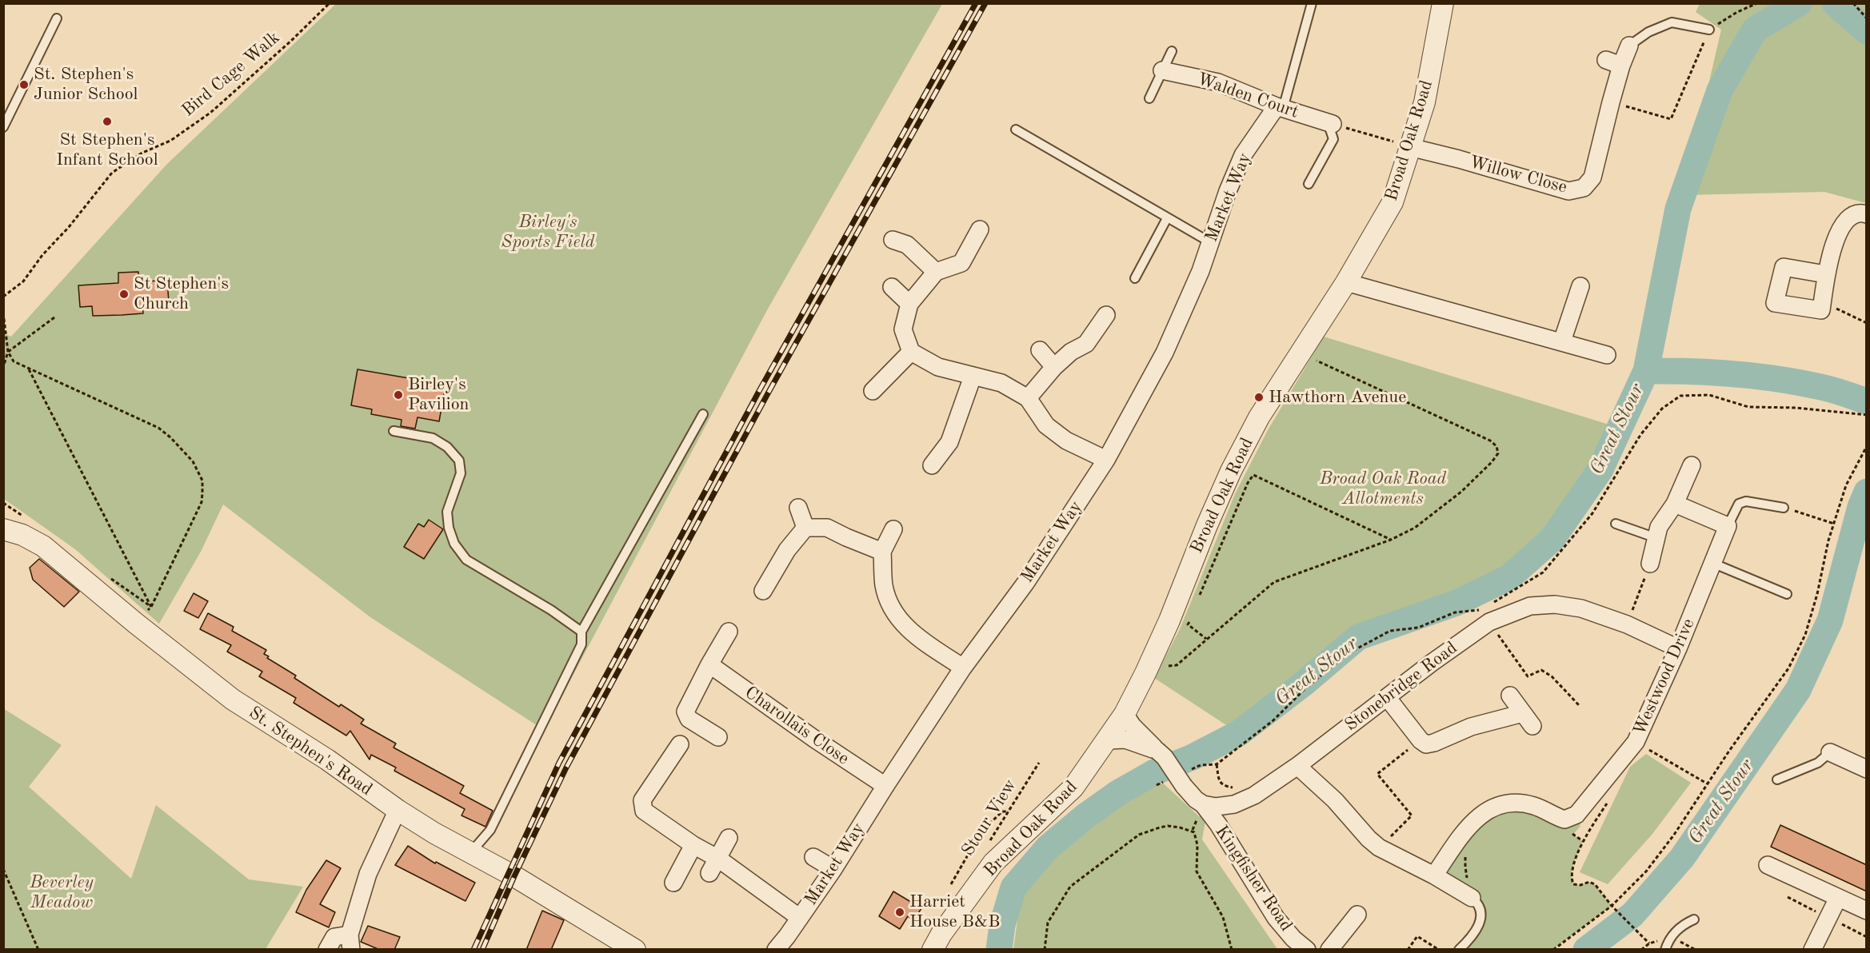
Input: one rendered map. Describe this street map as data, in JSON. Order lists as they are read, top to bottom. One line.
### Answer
{"streets":{"street":["Walden Court","Broad Oak Road","Willow Close","Market Way","Westwood Drive","Stonebridge Road","Charollais Close","St. Stephen's Road","Kingfisher Road"],"path":["Bird Cage Walk","Stour View"]},"crossings":[["Walden Court","Market Way"],["Broad Oak Road","Willow Close"],["Market Way","Charollais Close"],["Westwood Drive","Stonebridge Road"],["Stonebridge Road","Kingfisher Road"]],"water":["Great Stour"],"parks":["Birley's Sports Field","Broad Oak Road Allotments","Beverley Meadow"],"places":["St. Stephen's Junior School","St Stephen's Infant School","St Stephen's Church","Birley's Pavilion","Hawthorn Avenue","Harriet House B&B"]}
